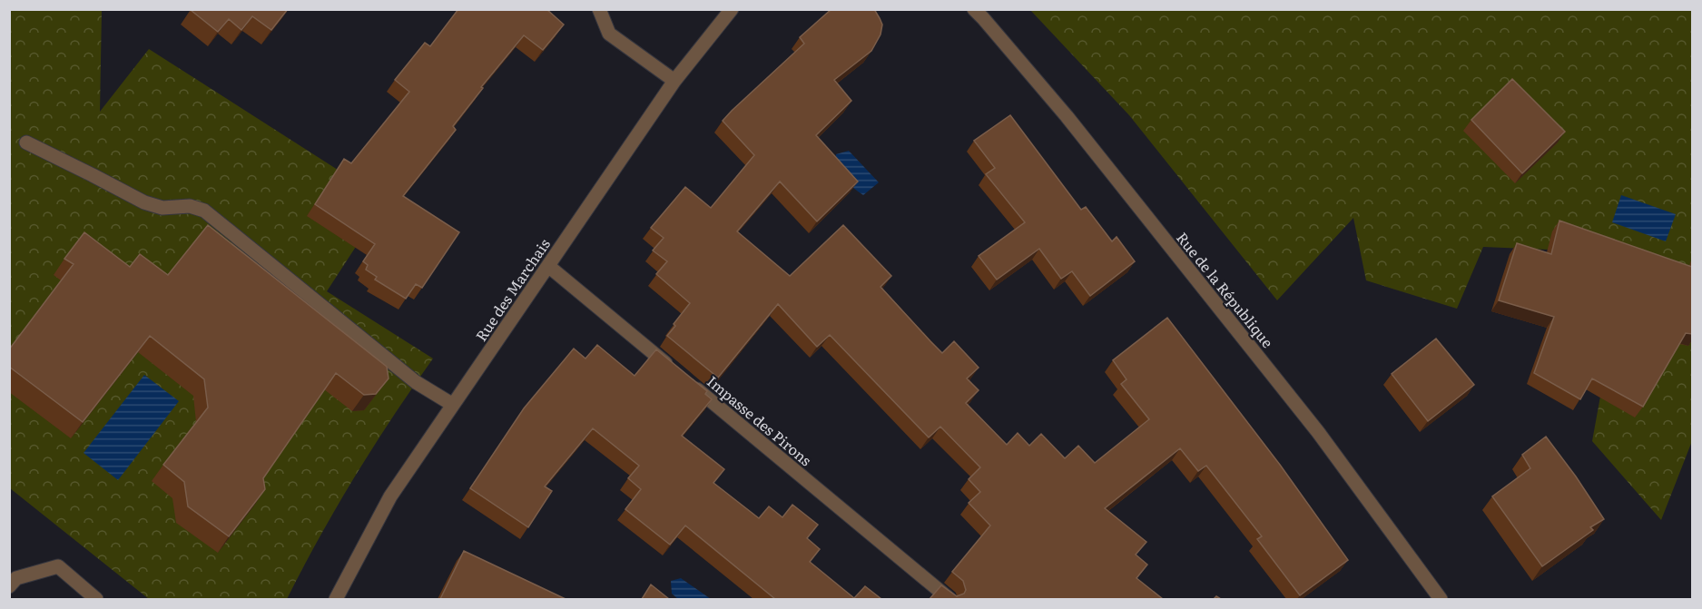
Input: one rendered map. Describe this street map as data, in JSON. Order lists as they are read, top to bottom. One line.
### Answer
{"streets":{"street":["Rue des Marchais","Rue de la République","Impasse des Pirons"]},"crossings":[["Rue des Marchais","Impasse des Pirons"]]}
